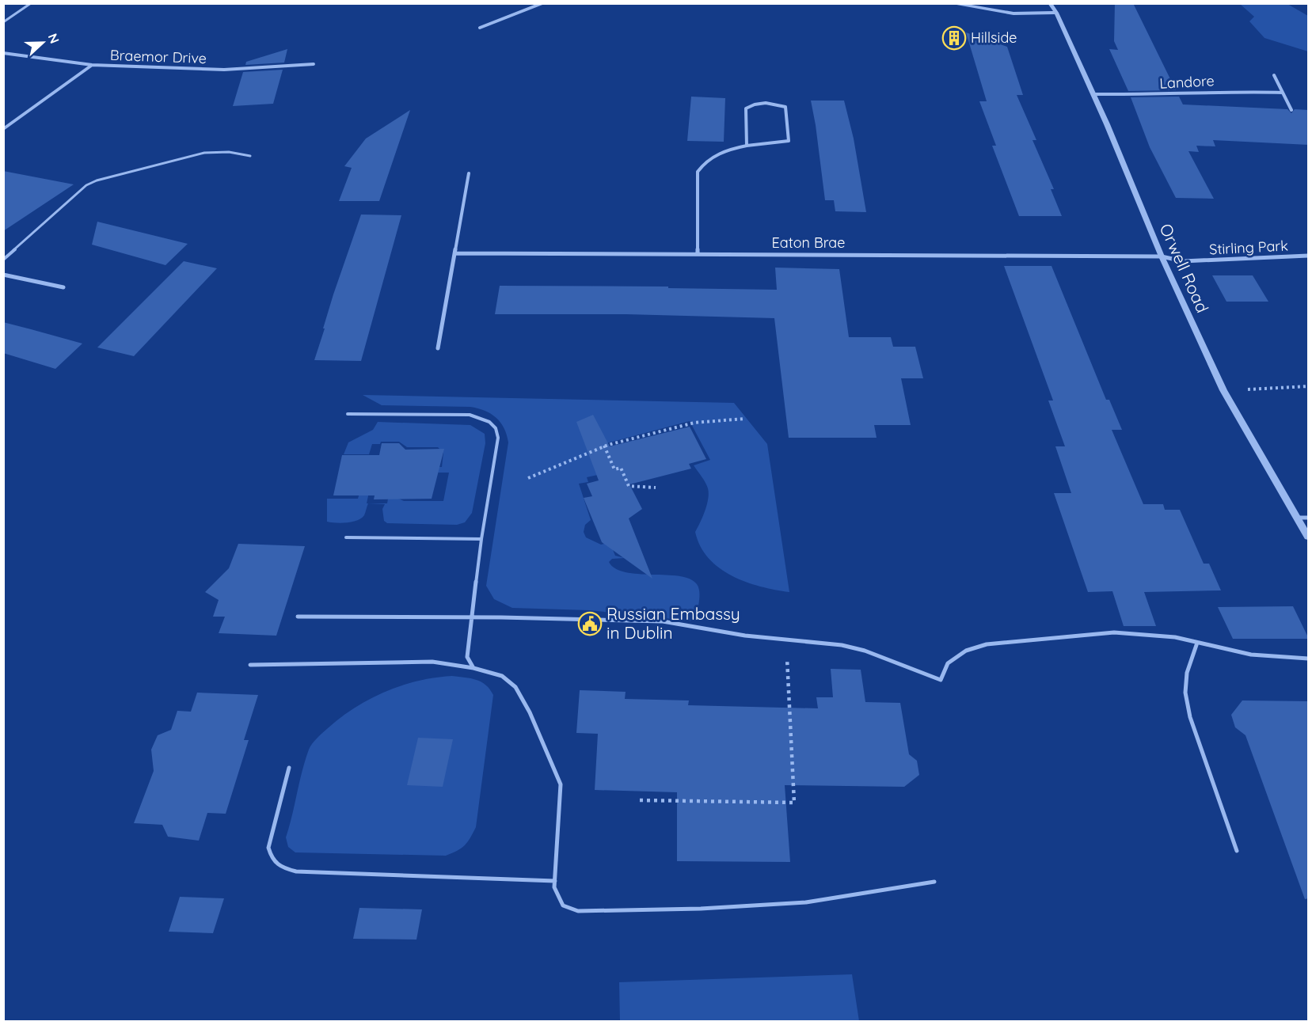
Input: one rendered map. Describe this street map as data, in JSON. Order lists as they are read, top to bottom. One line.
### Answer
{"streets":{"street":["Braemor Drive","Landore","Eaton Brae","Stirling Park","Orwell Road"]},"crossings":[["Landore","Orwell Road"],["Eaton Brae","Stirling Park"],["Eaton Brae","Orwell Road"],["Stirling Park","Orwell Road"]],"places":{"building":["Hillside"],"public building":["Russian Embassy in Dublin"]},"north":"right"}
